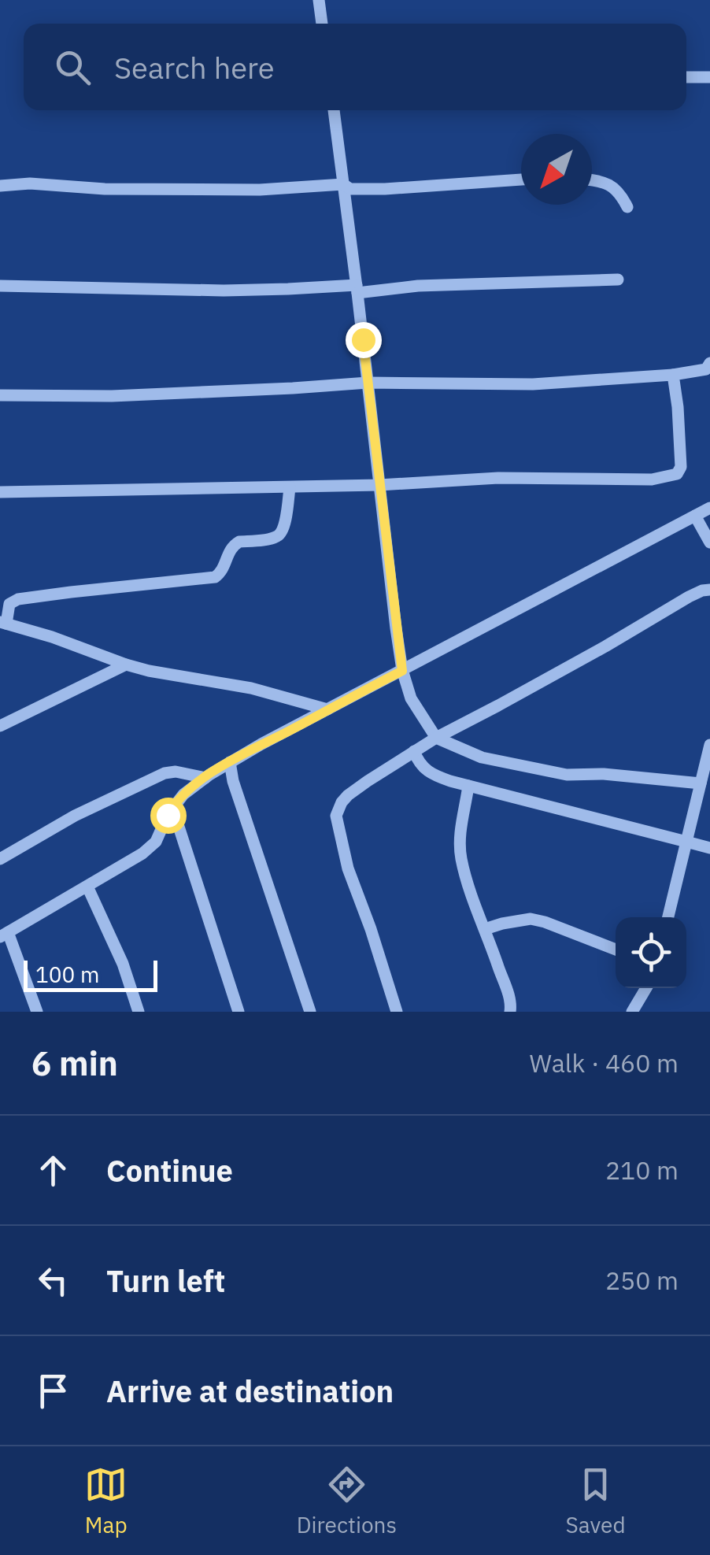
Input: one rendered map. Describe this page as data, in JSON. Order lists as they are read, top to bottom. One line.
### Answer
{"scale_bar":"100 m","north":"bottom left","page":{"search":"Search here","scale":"100 m","heading":["6 min","Walk · 460 m"],"list":[["Continue","210 m"],["Turn left","250 m"],"Arrive at destination"],"nav":["Map","Directions","Saved"]}}
